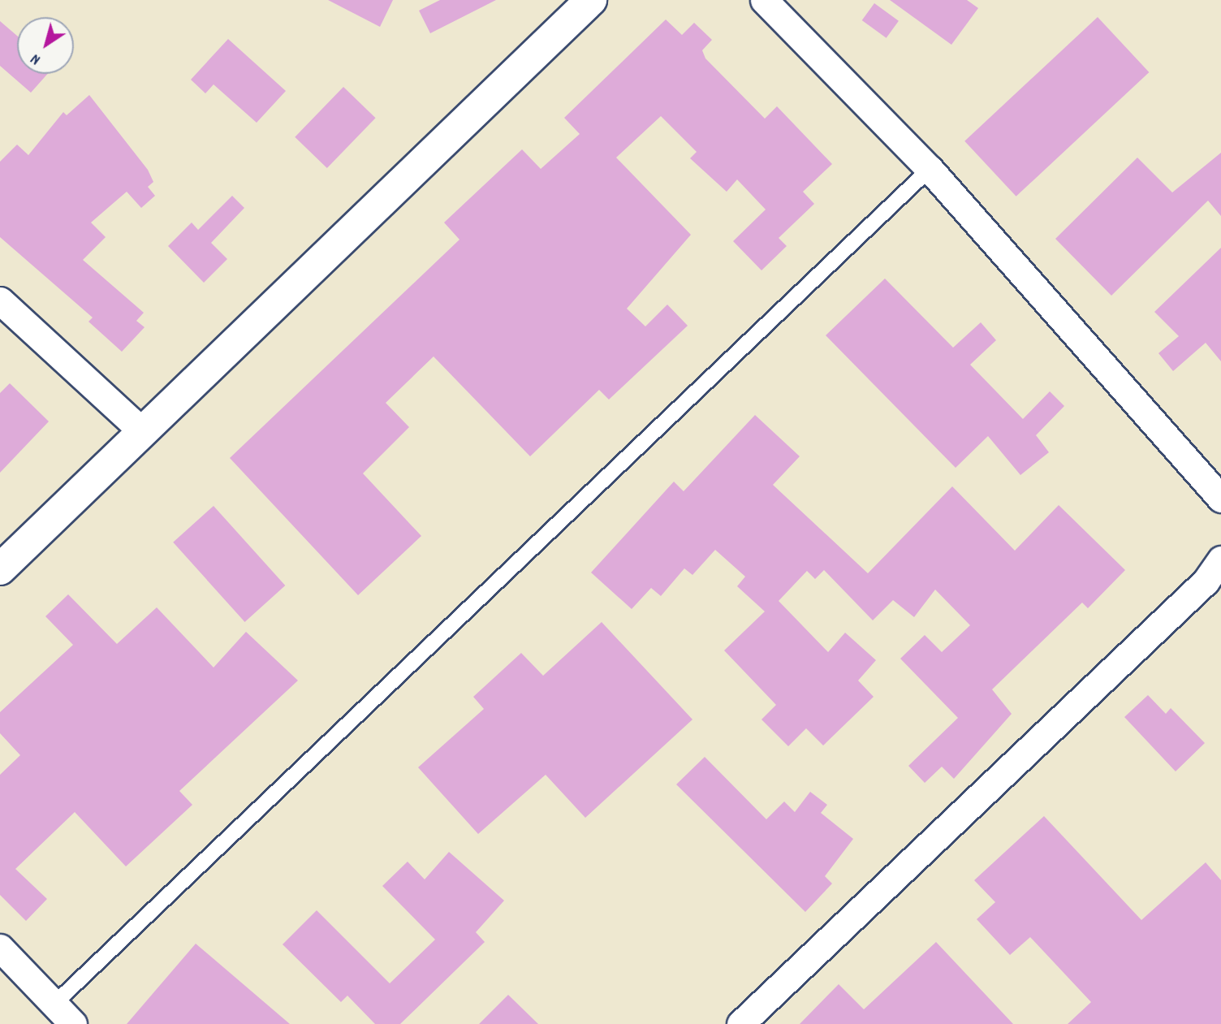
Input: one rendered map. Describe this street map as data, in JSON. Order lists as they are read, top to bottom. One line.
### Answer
{"north":"bottom left"}
